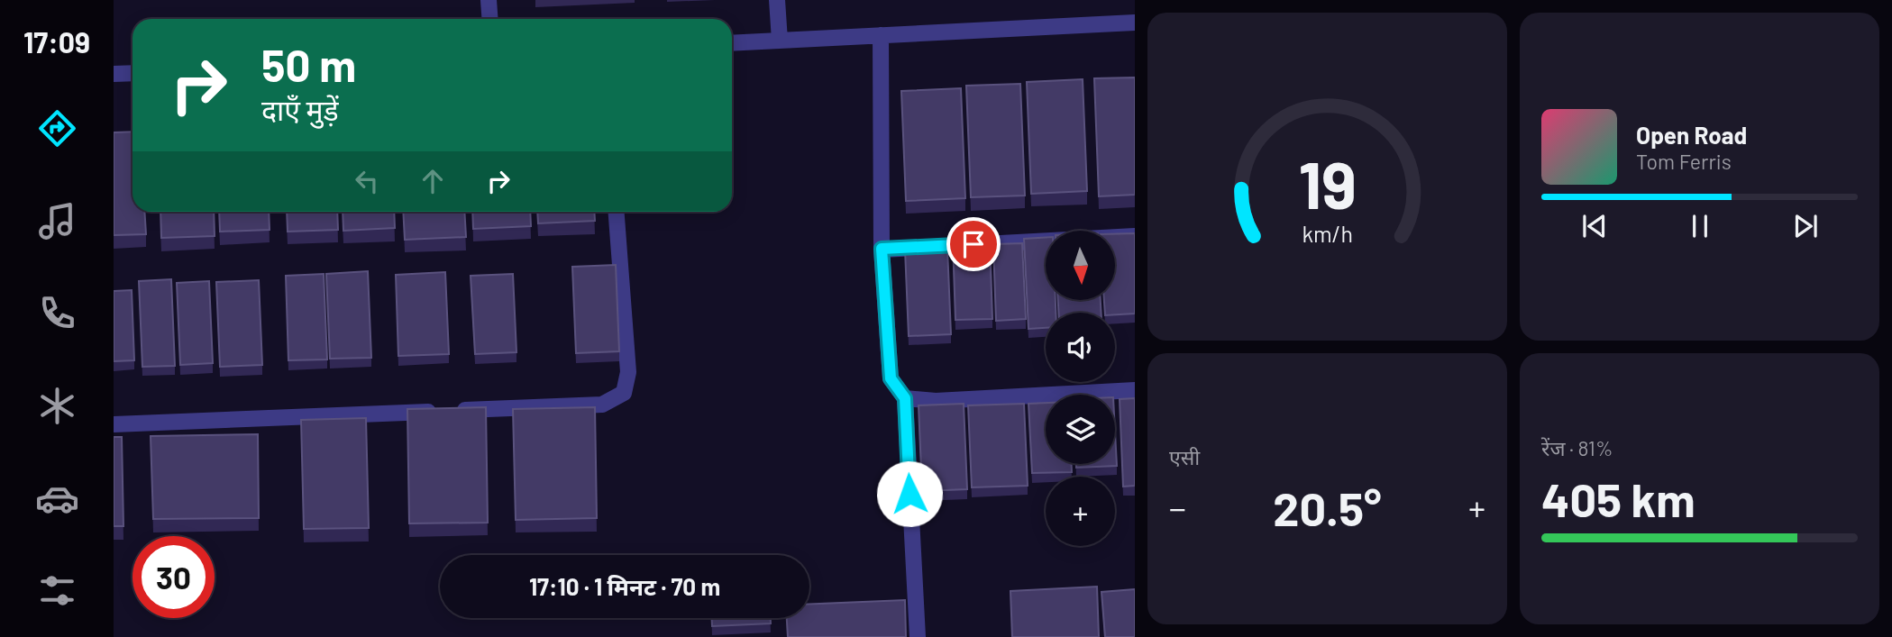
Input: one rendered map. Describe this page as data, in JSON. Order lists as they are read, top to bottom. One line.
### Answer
{"north":"bottom","page":{"tabs":"17:09","turn":["50 m","दाएँ मुड़ें"],"song":["Open Road","Tom Ferris"],"map_buttons":"+","tile":["एसी",["रेंज · 81%","405 km"]],"heat":["−","20.5°","+"],"limit":"30","trip":"17:10 · 1 मिनट · 70 m","gauge":["19","km/h"]}}
